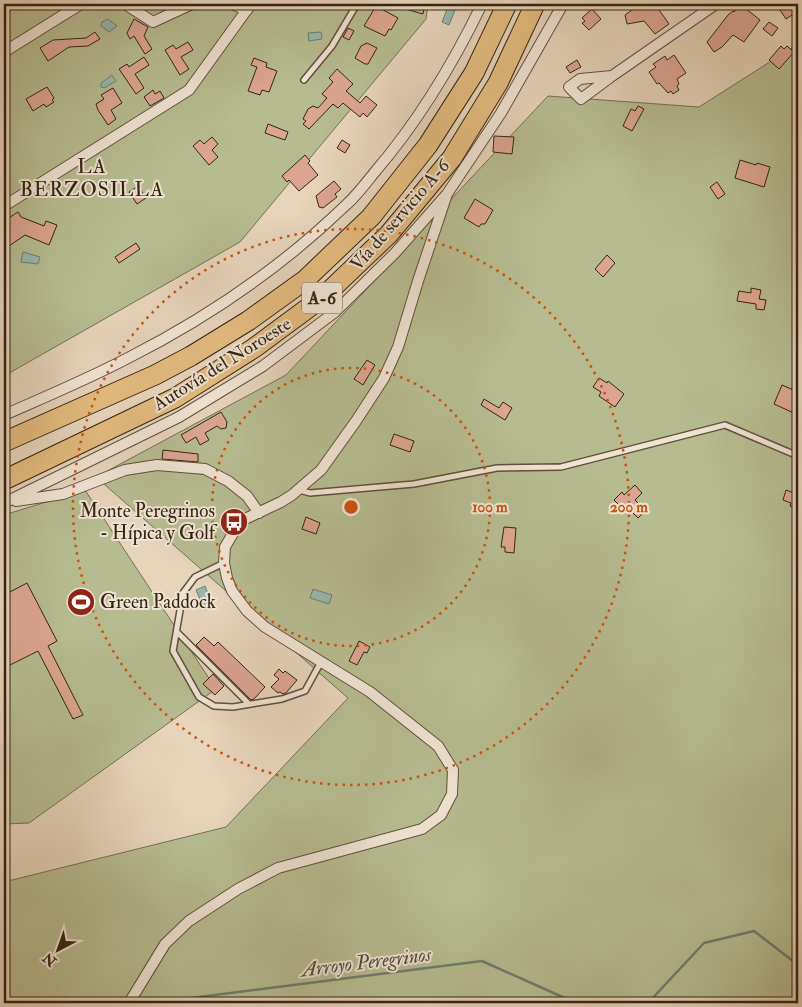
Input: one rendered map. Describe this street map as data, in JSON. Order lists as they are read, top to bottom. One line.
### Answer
{"streets":{"highway":["A-6","Autovía del Noroeste"],"street":["Vía de servicio A-6"]},"districts":["LA BERZOSILLA"],"water":["Arroyo Peregrinos"],"places":{"bus stop":["Monte Peregrinos - Hípica y Golf"],"sports":["Green Paddock"]},"north":"bottom left","rings":["100 m","200 m"]}
